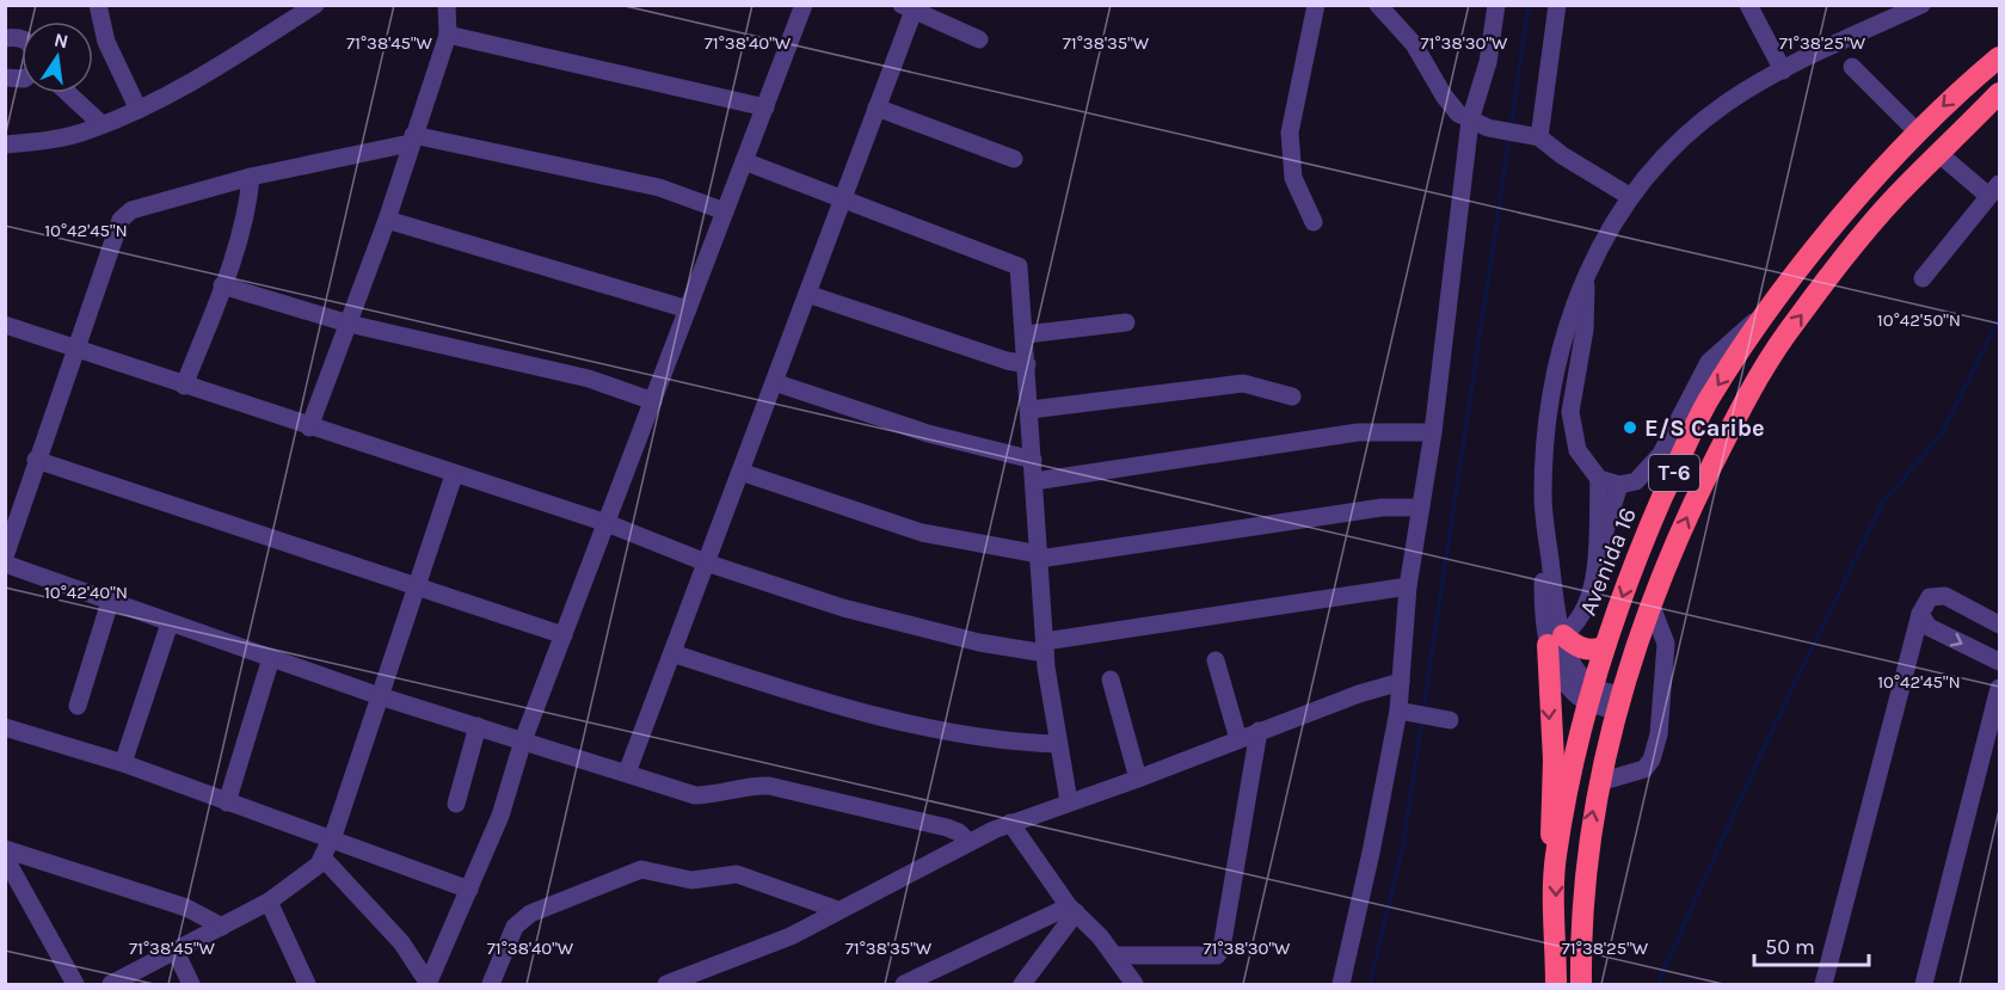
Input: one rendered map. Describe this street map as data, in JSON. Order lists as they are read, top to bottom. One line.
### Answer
{"streets":{"highway":["T-6","Avenida 16"]},"crossings":[["T-6","Avenida 16"]],"places":["E/S Caribe"],"scale_bar":"50 m","north":"top","coordinates":["71°38'45\"W","71°38'40\"W","71°38'35\"W","71°38'30\"W","71°38'25\"W","10°42'45\"N","10°42'50\"N","10°42'40\"N"]}
